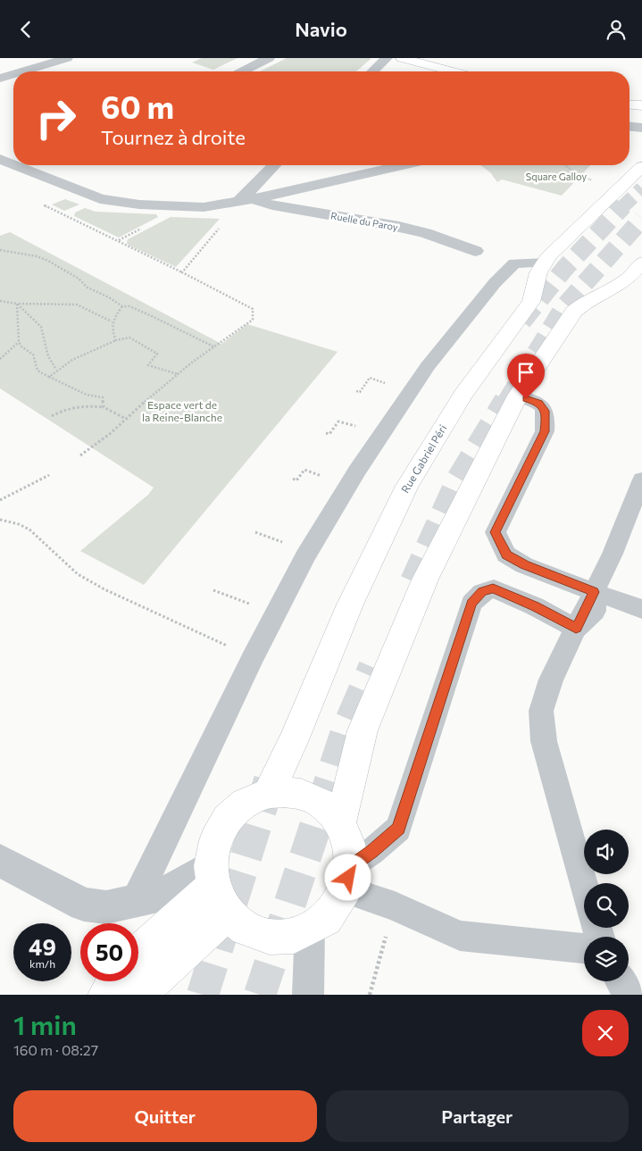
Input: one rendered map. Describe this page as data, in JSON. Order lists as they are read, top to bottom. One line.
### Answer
{"streets":{"main road":["Rue Gabriel Péri"],"street":["Ruelle du Paroy"]},"parks":["Square Galloy","Espace vert de la Reine-Blanche"],"page":{"header":"Navio","turn":["60 m","Tournez à droite"],"speed":"49 km/h","limit":"50","heading":["1 min","160 m · 08:27"],"buttons":["Quitter","Partager"]}}
